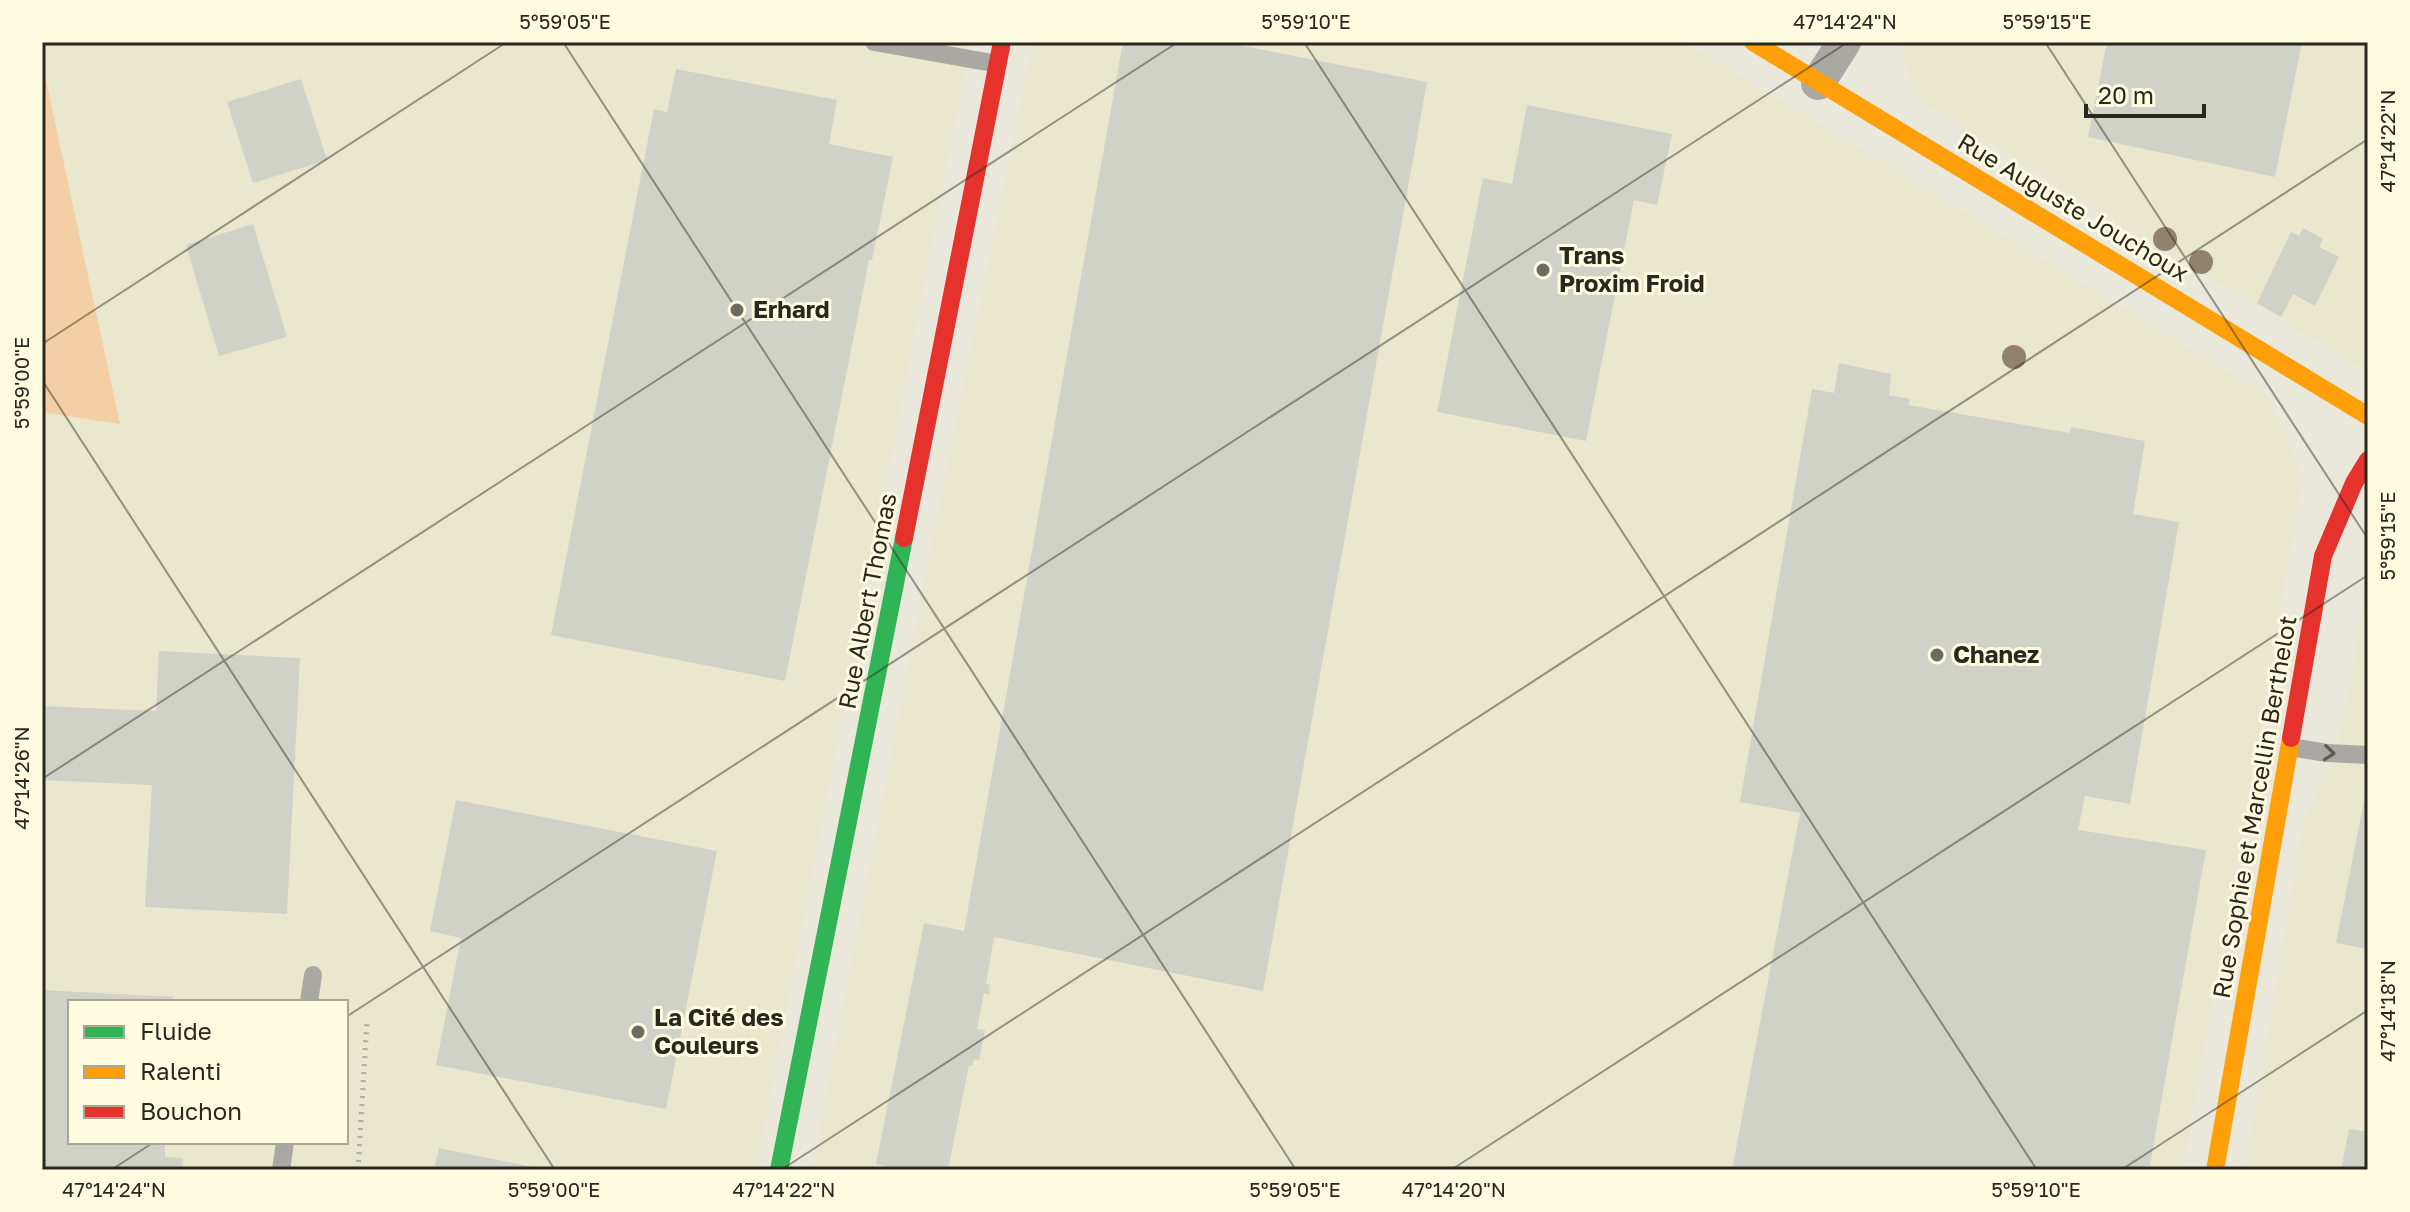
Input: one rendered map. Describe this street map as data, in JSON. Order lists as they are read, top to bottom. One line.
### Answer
{"streets":{"street":["Rue Auguste Jouchoux","Rue Albert Thomas","Rue Sophie et Marcellin Berthelot"]},"places":["Trans Proxim Froid","Erhard","Chanez","La Cité des Couleurs"],"legend":["Fluide","Ralenti","Bouchon"],"scale_bar":"20 m","coordinates":["5°59'05\"E","5°59'10\"E","47°14'24\"N","5°59'15\"E","47°14'22\"N","5°59'00\"E","47°14'26\"N","47°14'18\"N","47°14'20\"N"]}
